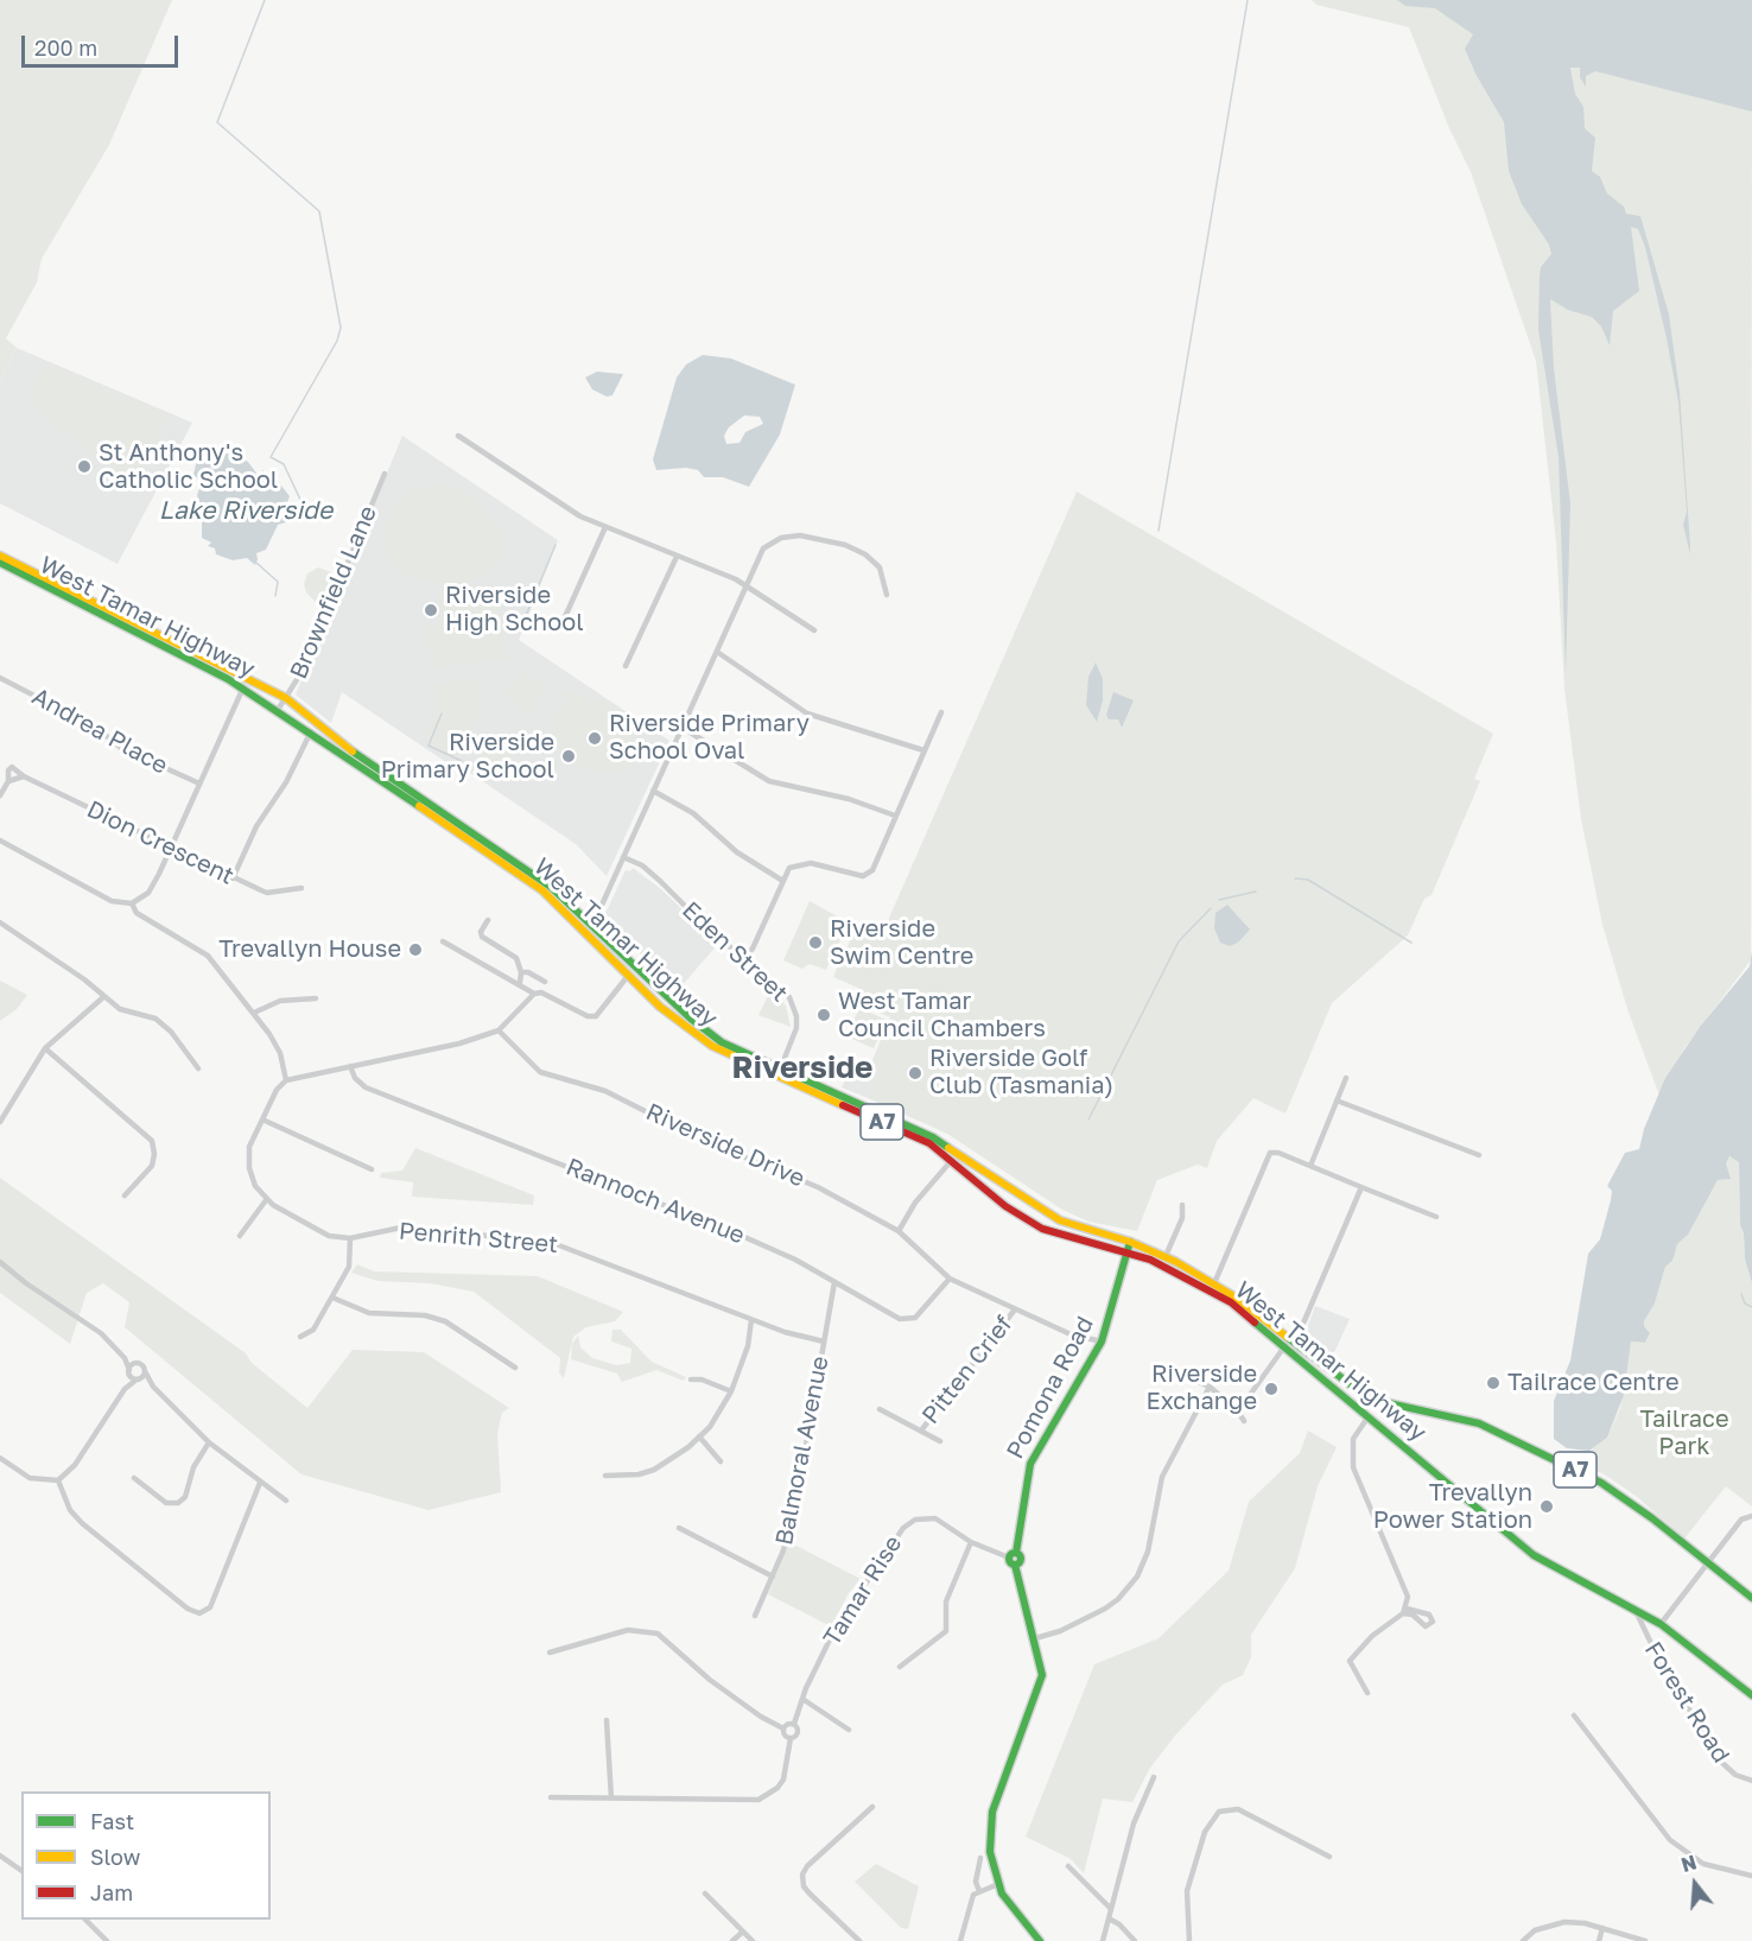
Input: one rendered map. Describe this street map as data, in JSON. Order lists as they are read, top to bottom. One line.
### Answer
{"streets":{"main road":["West Tamar Highway","A7","Pomona Road"],"street":["Brownfield Lane","Andrea Place","Dion Crescent","Eden Street","Riverside Drive","Rannoch Avenue","Penrith Street","Pitten Crief","Balmoral Avenue","Tamar Rise","Forest Road"]},"crossings":[["Brownfield Lane","West Tamar Highway"],["West Tamar Highway","Eden Street"],["West Tamar Highway","A7"],["West Tamar Highway","Pomona Road"],["West Tamar Highway","Forest Road"],["Riverside Drive","Rannoch Avenue"],["Riverside Drive","Pitten Crief"],["Riverside Drive","Pomona Road"],["Rannoch Avenue","Balmoral Avenue"],["Penrith Street","Balmoral Avenue"],["Pomona Road","Tamar Rise"]],"districts":["Riverside"],"water":["Lake Riverside"],"parks":["Tailrace Park"],"places":["St Anthony's Catholic School","Riverside High School","Riverside Primary School Oval","Riverside Primary School","Riverside Swim Centre","Trevallyn House","West Tamar Council Chambers","Riverside Golf Club (Tasmania)","Tailrace Centre","Riverside Exchange","Trevallyn Power Station"],"legend":["Fast","Slow","Jam"],"scale_bar":"200 m","north":"top"}
